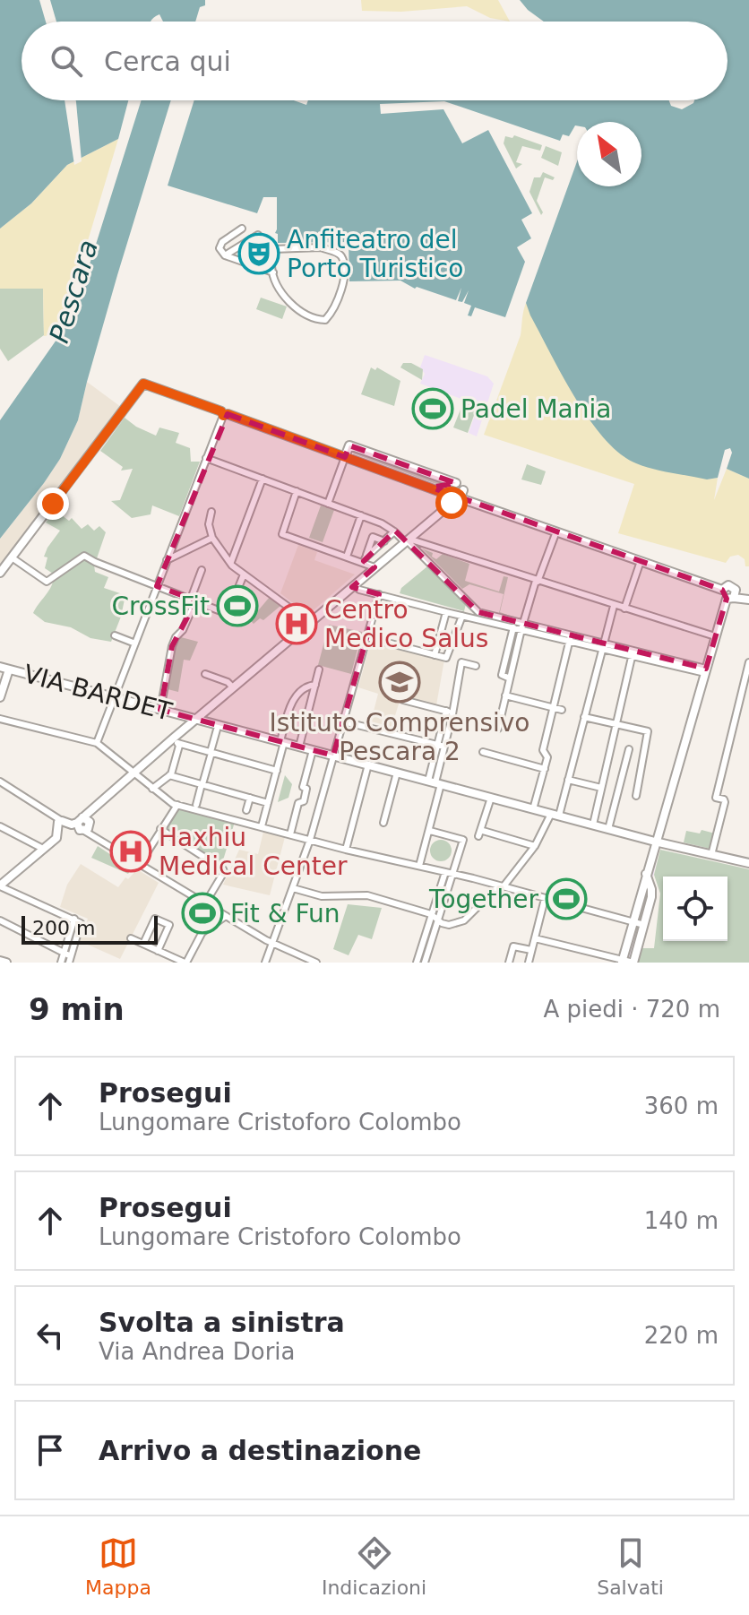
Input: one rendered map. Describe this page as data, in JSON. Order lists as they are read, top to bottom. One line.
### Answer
{"streets":{"street":["VIA BARDET"]},"water":["Pescara"],"places":{"theatre":["Anfiteatro del Porto Turistico"],"sports":["Padel Mania","CrossFit","Together","Fit & Fun"],"hospital":["Centro Medico Salus","Haxhiu Medical Center"],"school or university":["Istituto Comprensivo Pescara 2"]},"scale_bar":"200 m","north":"top left","page":{"search":"Cerca qui","scale":"200 m","heading":["9 min","A piedi · 720 m"],"list":[["Prosegui","Lungomare Cristoforo Colombo","360 m"],["Prosegui","Lungomare Cristoforo Colombo","140 m"],["Svolta a sinistra","Via Andrea Doria","220 m"],"Arrivo a destinazione"],"nav":["Mappa","Indicazioni","Salvati"]}}
